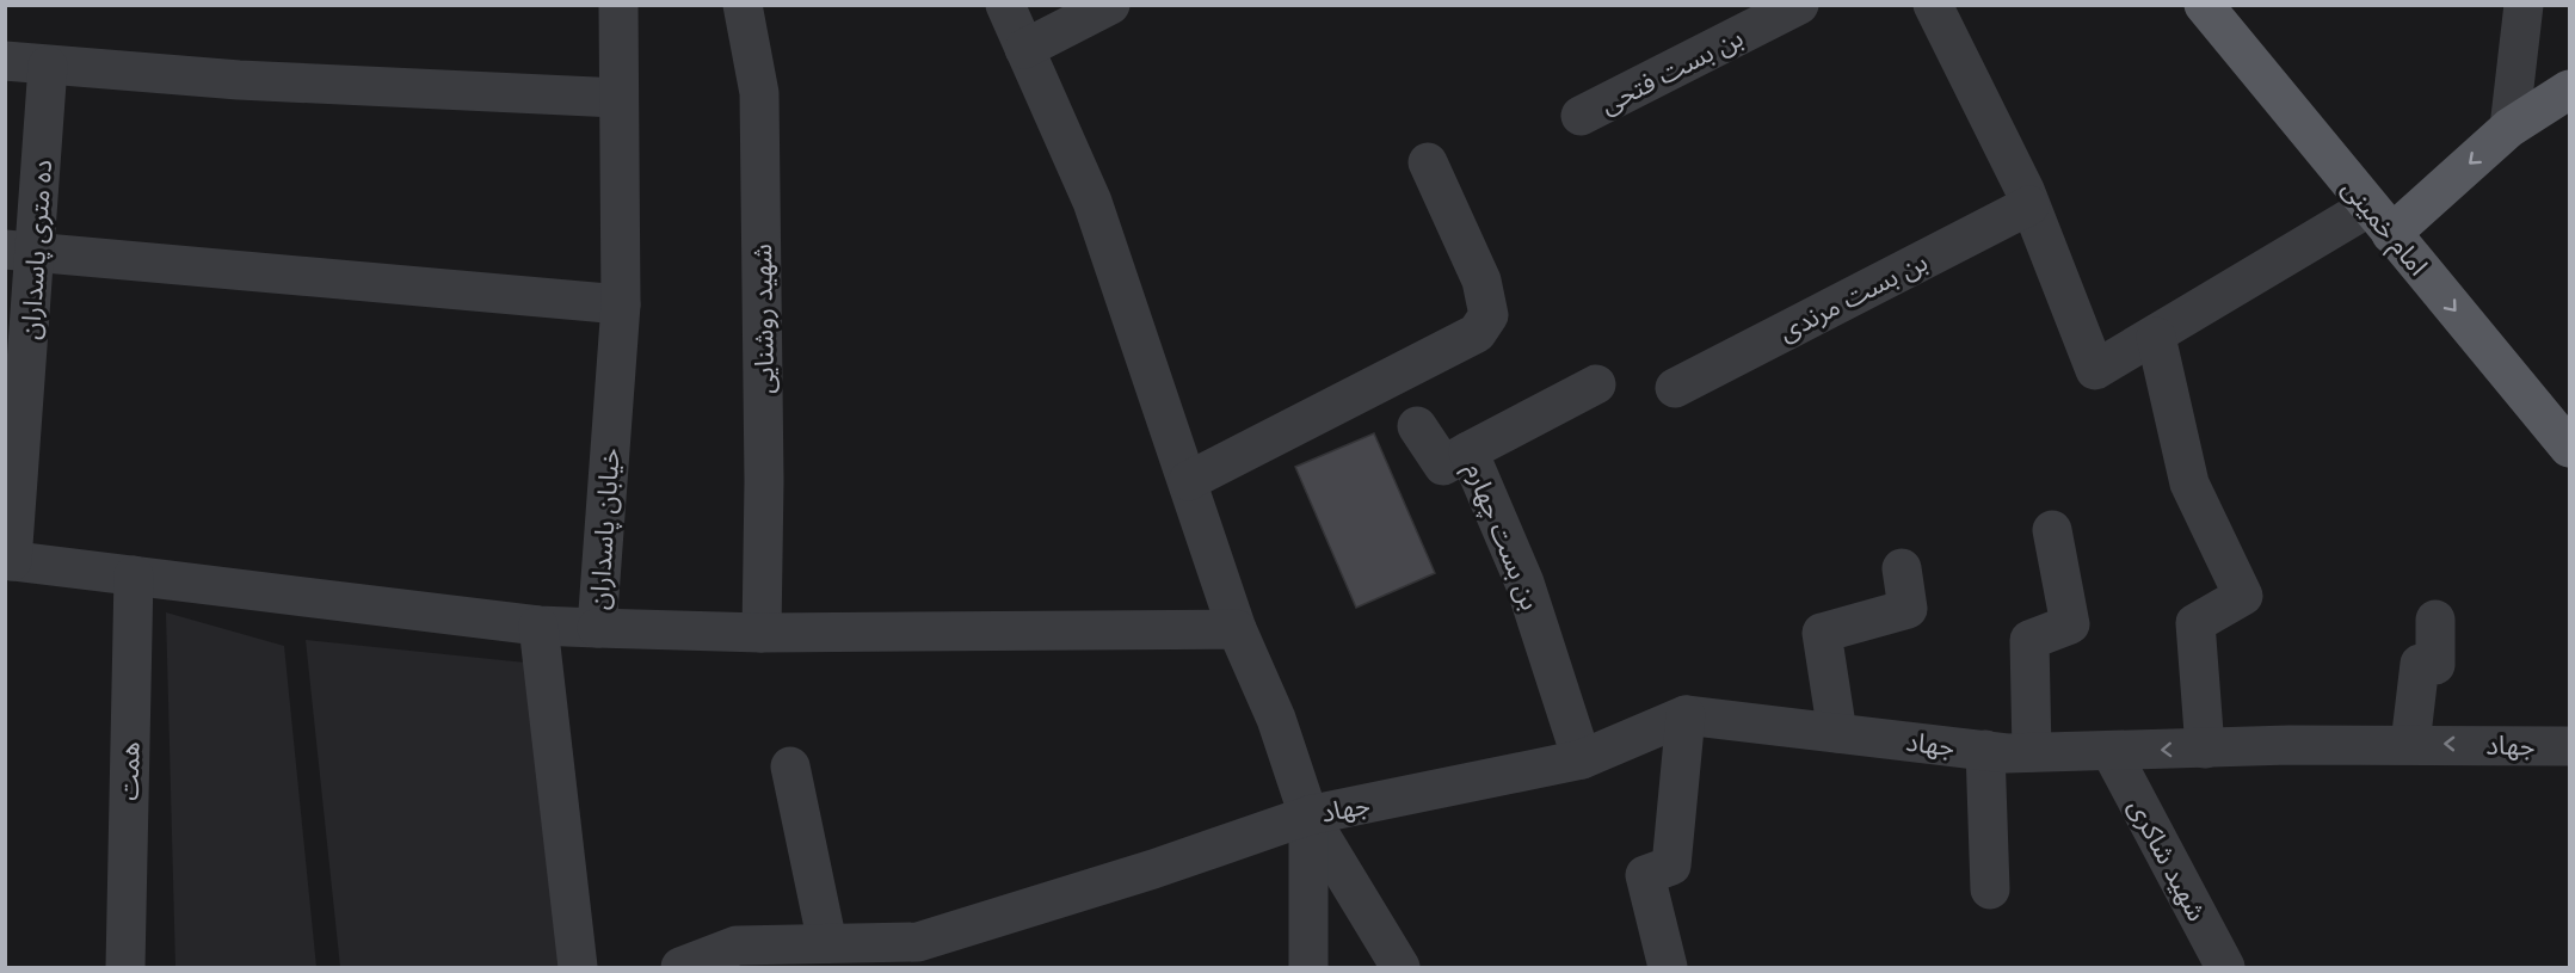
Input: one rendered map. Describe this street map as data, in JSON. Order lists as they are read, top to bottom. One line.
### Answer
{"streets":{"main road":["امام خمینی"],"street":["بن بست فتحی","ده متری پاسداران","بن بست مرندی","شهید روشنایی","خیابان پاسداران","بن بست چهارم","جهاد","همت","شهید شاکری"]},"crossings":[["ده متری پاسداران","خیابان پاسداران"],["خیابان پاسداران","همت"],["بن بست چهارم","جهاد"],["جهاد","شهید شاکری"]],"one_way":["امام خمینی"]}
